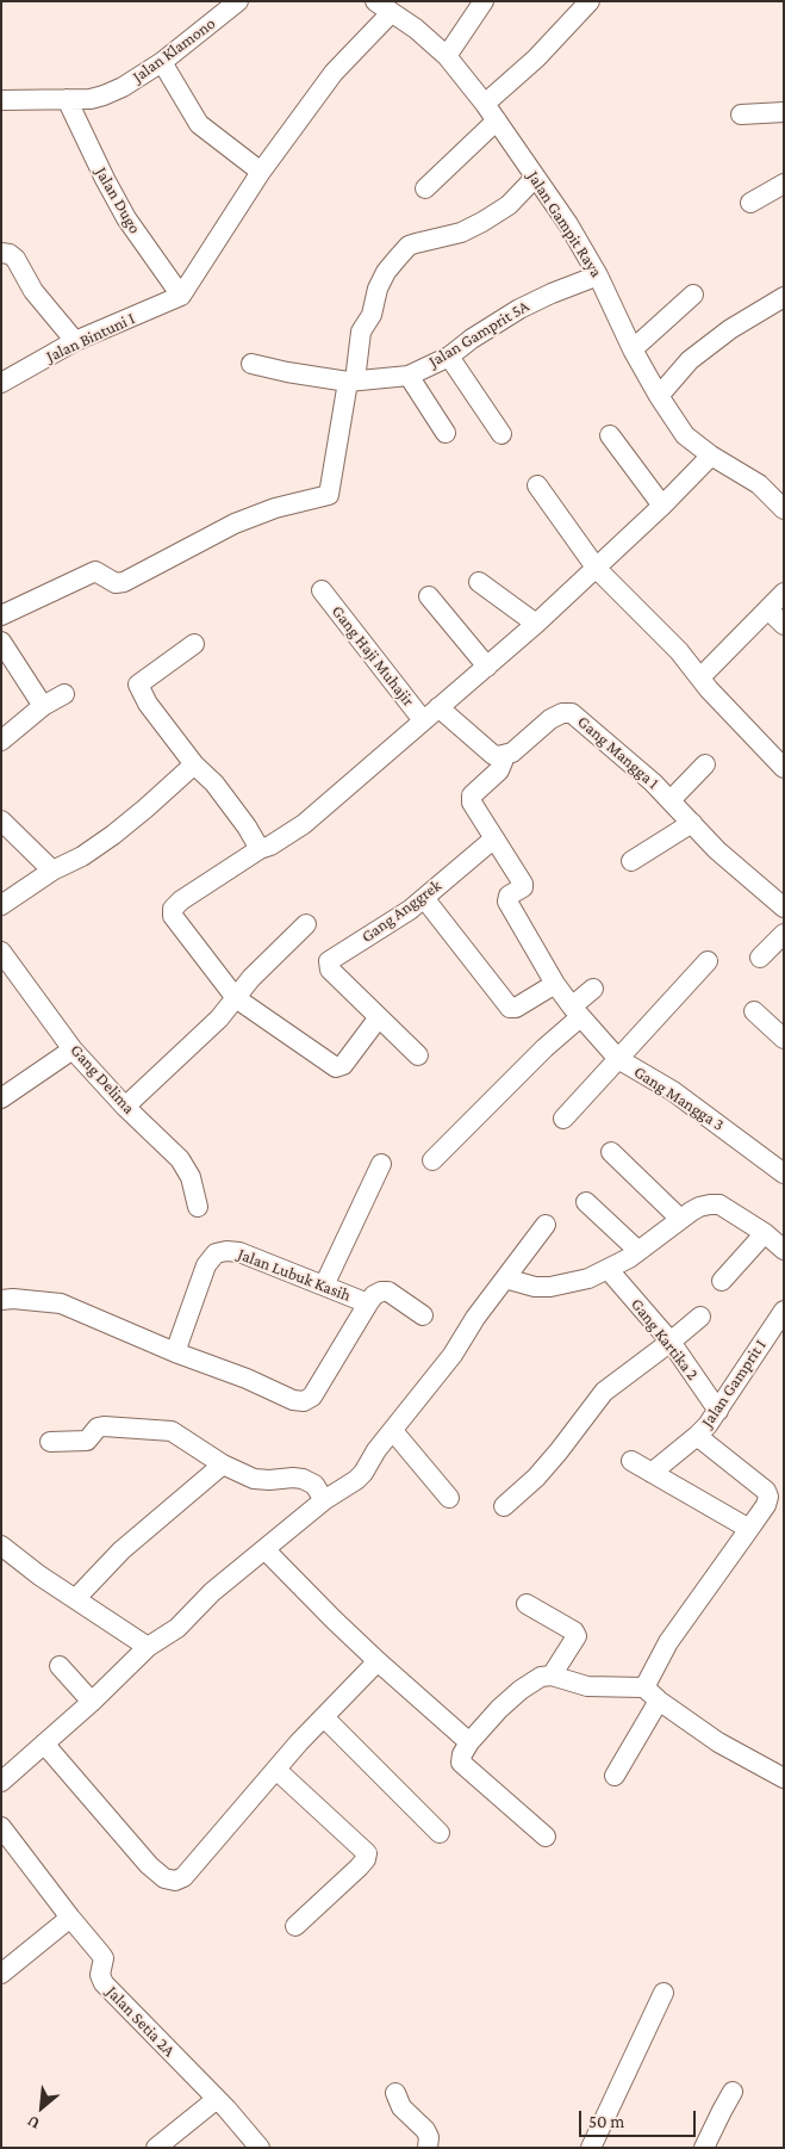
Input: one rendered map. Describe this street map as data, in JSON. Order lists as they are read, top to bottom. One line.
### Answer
{"streets":{"street":["Jalan Klamono","Jalan Dugo","Jalan Gampit Raya","Jalan Gamprit 5A","Jalan Bintuni I","Gang Haji Muhajir","Gang Mangga 1","Gang Anggrek","Gang Delima","Gang Mangga 3","Jalan Lubuk Kasih","Gang Kartika 2","Jalan Gamprit I","Jalan Setia 2A"]},"crossings":[["Jalan Klamono","Jalan Dugo"],["Jalan Dugo","Jalan Bintuni I"],["Jalan Gampit Raya","Jalan Gamprit 5A"],["Gang Anggrek","Gang Mangga 3"],["Gang Kartika 2","Jalan Gamprit I"]],"scale_bar":"50 m","north":"bottom left"}
